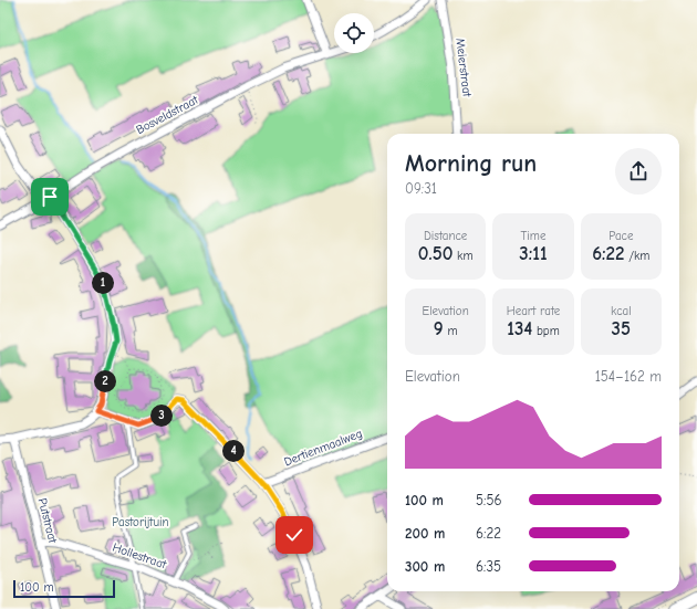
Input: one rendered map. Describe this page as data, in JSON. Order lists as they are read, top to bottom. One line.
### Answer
{"streets":{"street":["Meierstraat","Bosveldstraat","Dertienmaalweg","Putstraat","Hollestraat"]},"crossings":[["Putstraat","Hollestraat"]],"parks":["Pastorijtuin"],"scale_bar":"100 m","page":{"heading":["Morning run","09:31"],"stats":[["Distance","0.50 km"],["Time","3:11"],["Pace","6:22 /km"],["Elevation","9 m"],["Heart rate","134 bpm"],["kcal","35"]],"pins":["1","2","3","4"],"chart":["Elevation","154–162 m"],"list":[{"name":"100 m","note":"5:56"},{"name":"200 m","note":"6:22"},{"name":"300 m","note":"6:35"}],"scale":"100 m"}}
